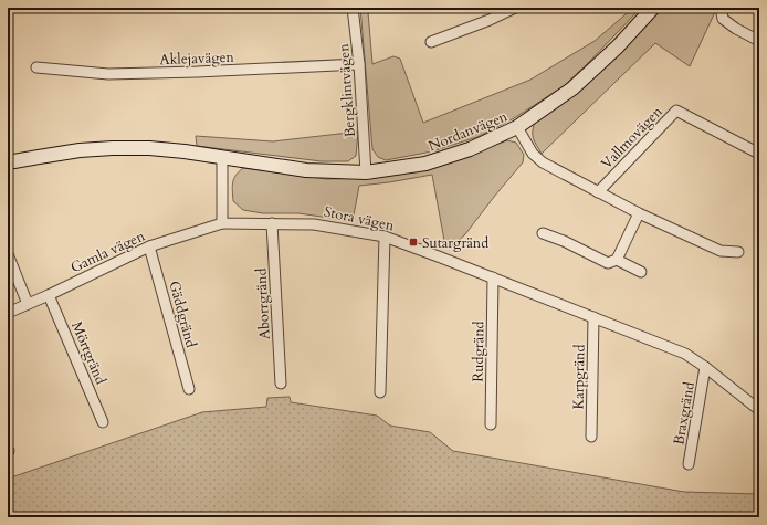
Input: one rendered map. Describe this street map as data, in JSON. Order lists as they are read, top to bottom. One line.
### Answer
{"streets":{"street":["Aklejavägen","Bergklintvägen","Nordanvägen","Vallmovägen","Stora vägen","Gamla vägen","Aborrgränd","Gäddgränd","Rudgränd","Mörtgränd","Karpgränd","Braxgränd"]},"crossings":[["Aklejavägen","Bergklintvägen"],["Bergklintvägen","Nordanvägen"],["Stora vägen","Gamla vägen"],["Stora vägen","Aborrgränd"],["Stora vägen","Rudgränd"],["Stora vägen","Karpgränd"],["Stora vägen","Braxgränd"],["Gamla vägen","Gäddgränd"],["Gamla vägen","Mörtgränd"]],"places":{"transit":["Sutargränd"]}}
